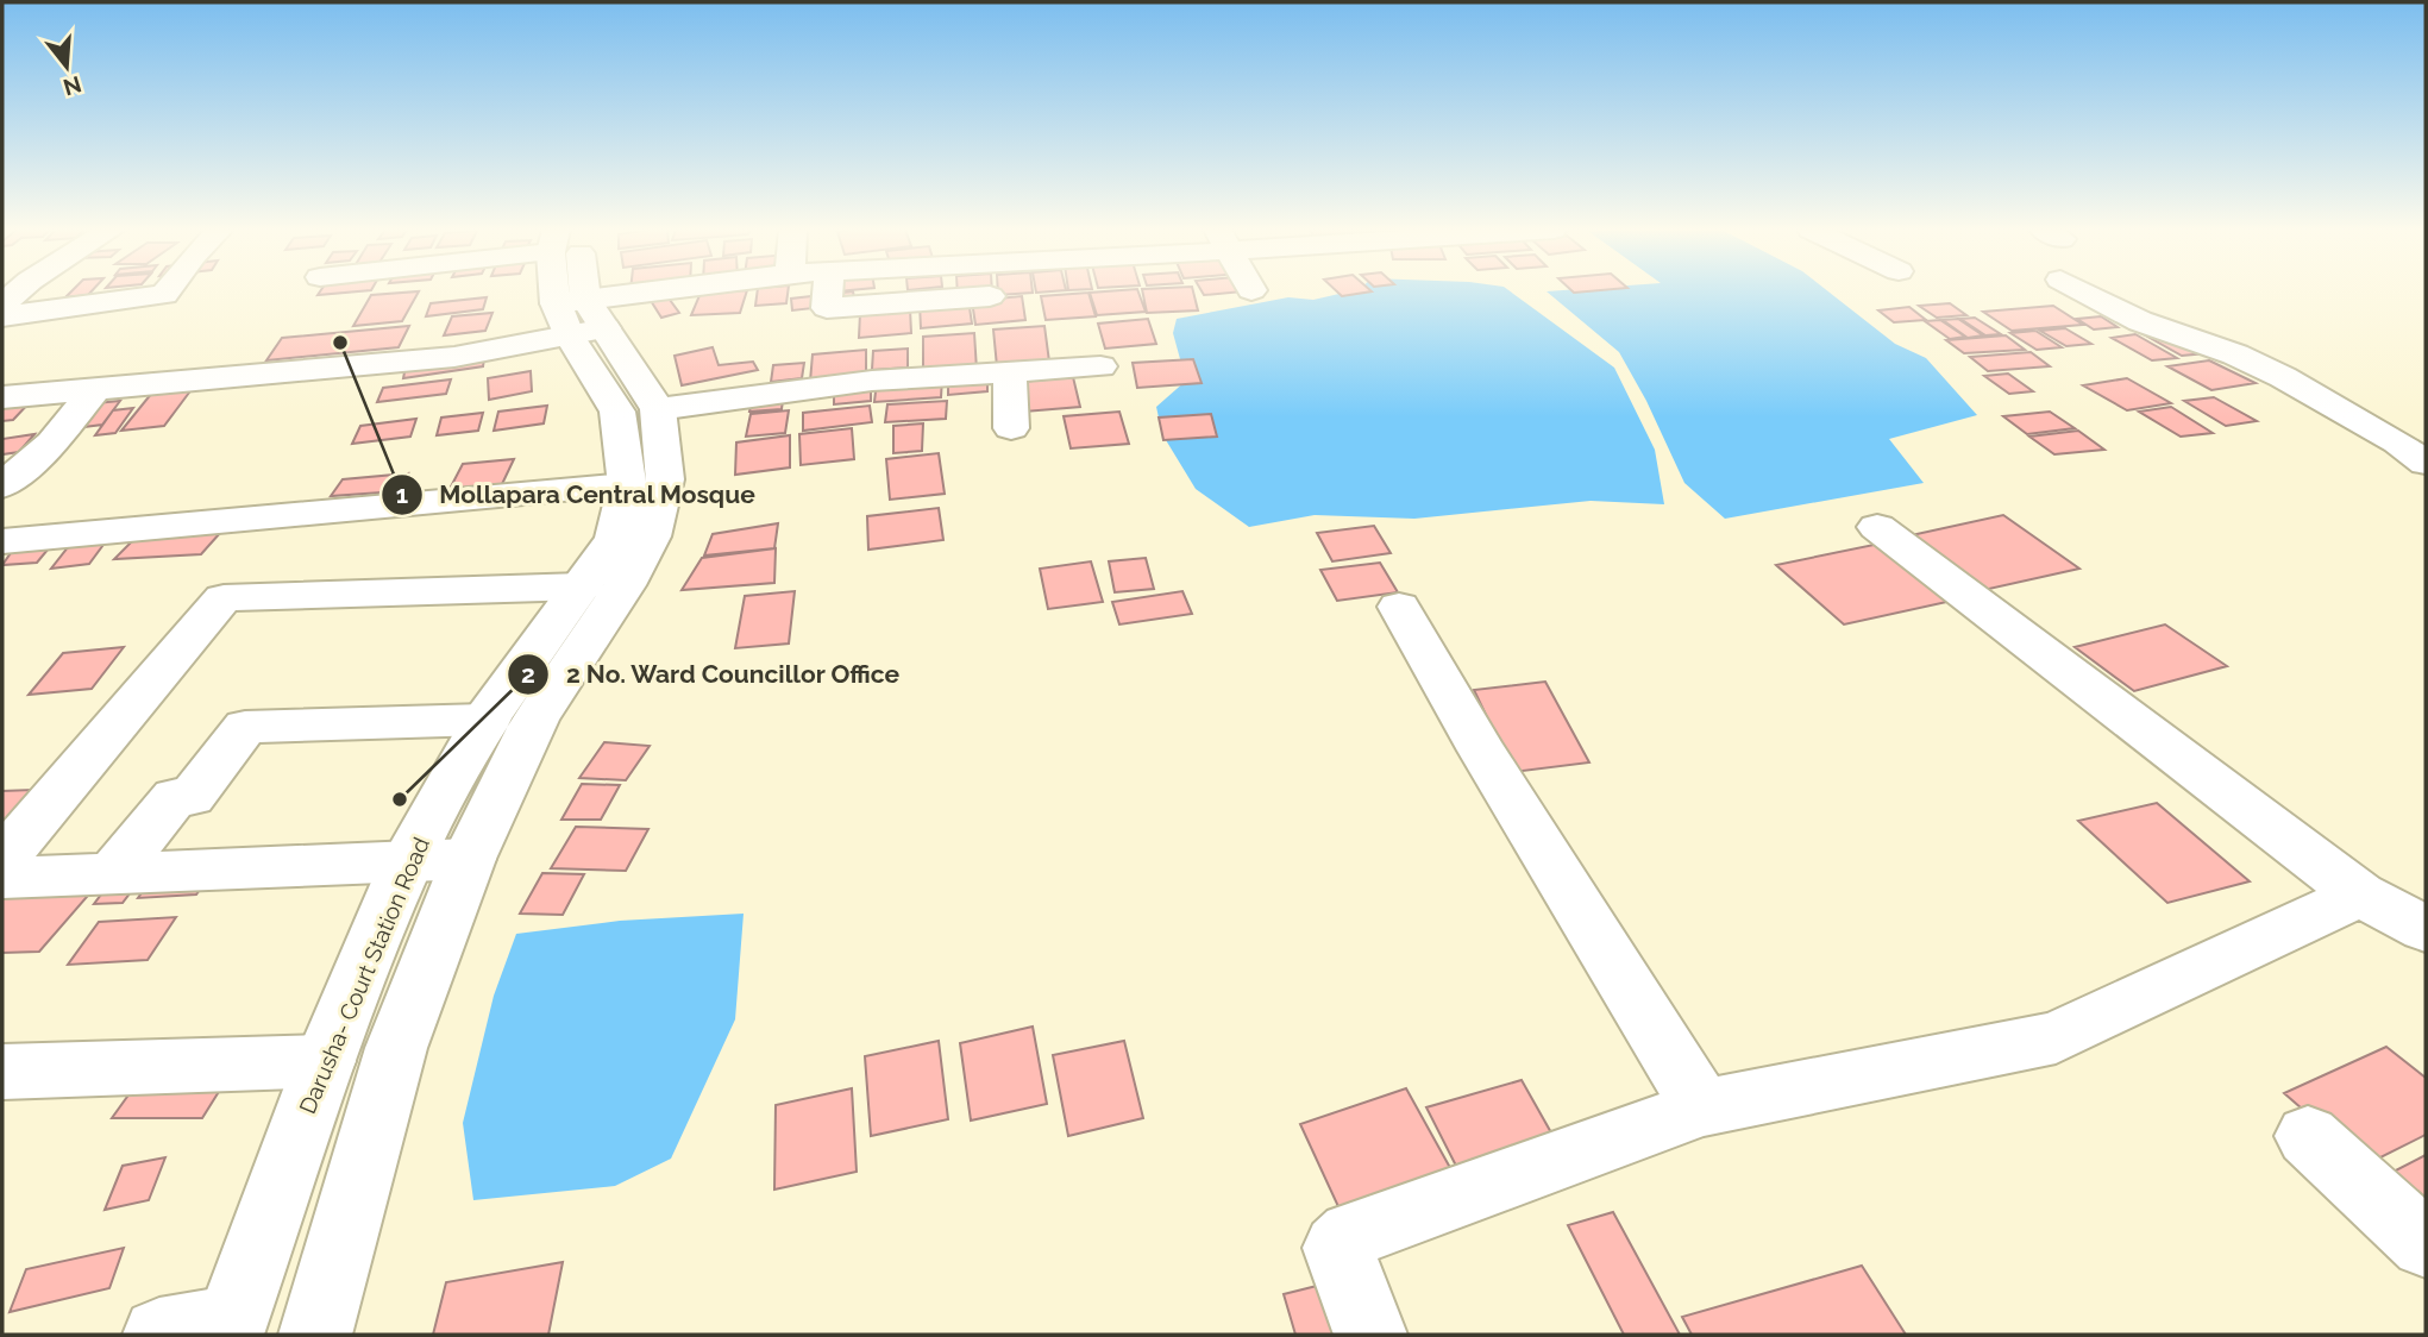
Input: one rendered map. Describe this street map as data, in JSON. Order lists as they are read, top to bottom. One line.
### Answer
{"streets":{"street":["Darusha- Court Station Road"]},"places":["Mollapara Central Mosque","2 No. Ward Councillor Office"],"north":"bottom"}
